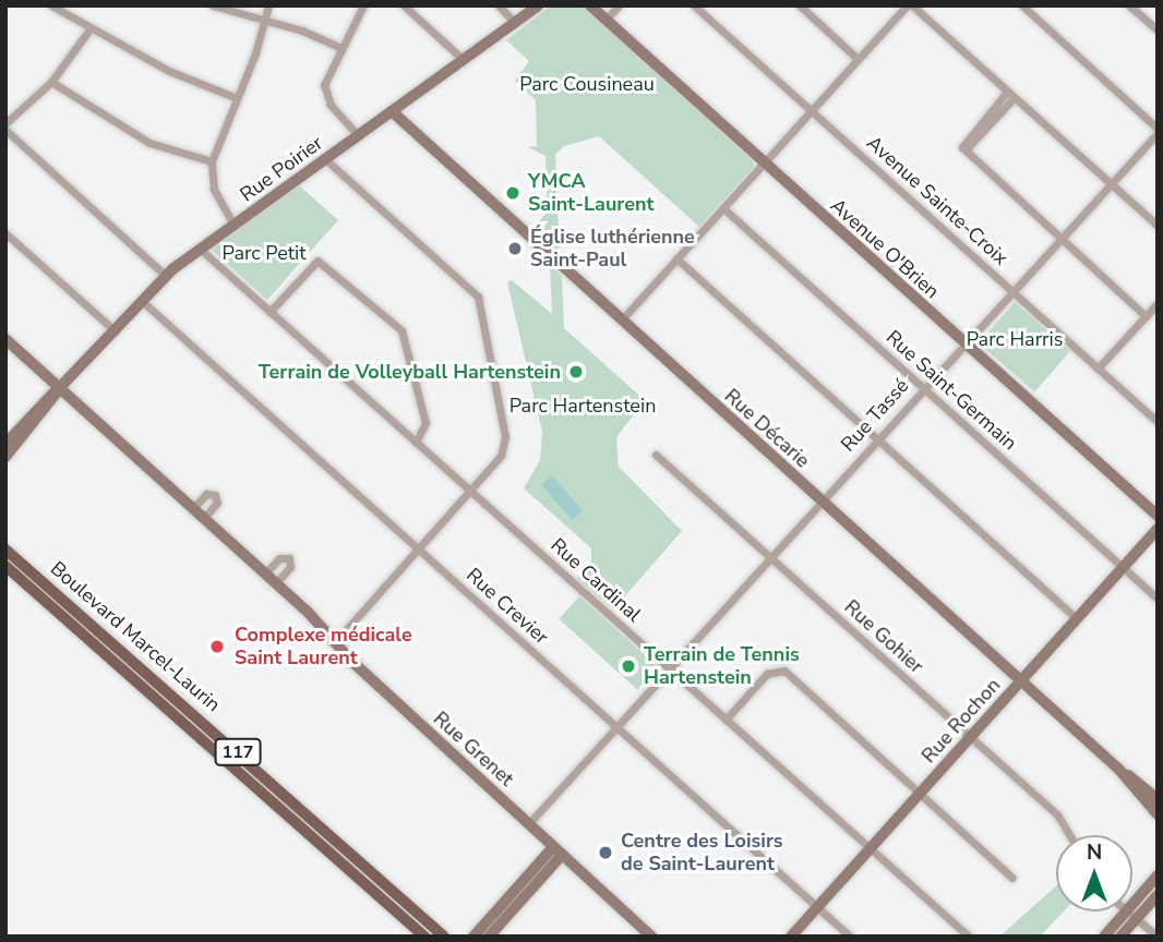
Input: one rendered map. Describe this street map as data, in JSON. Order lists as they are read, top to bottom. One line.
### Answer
{"streets":{"main road":["Boulevard Marcel-Laurin","117"],"street":["Rue Poirier","Avenue Sainte-Croix","Avenue O'Brien","Rue Saint-Germain","Rue Tassé","Rue Décarie","Rue Cardinal","Rue Crevier","Rue Gohier","Rue Rochon","Rue Grenet"]},"crossings":[["Rue Poirier","Rue Décarie"],["Rue Poirier","Rue Cardinal"],["Rue Poirier","Rue Crevier"],["Rue Poirier","Rue Grenet"],["Avenue Sainte-Croix","Rue Tassé"],["Avenue O'Brien","Rue Tassé"],["Rue Saint-Germain","Rue Tassé"],["Rue Saint-Germain","Rue Rochon"],["Rue Tassé","Rue Décarie"],["Rue Tassé","Rue Cardinal"],["Rue Tassé","Rue Crevier"],["Rue Tassé","Rue Gohier"],["Rue Tassé","Rue Grenet"],["Rue Décarie","Rue Rochon"],["Rue Cardinal","Rue Rochon"],["Rue Crevier","Rue Rochon"],["Rue Gohier","Rue Rochon"]],"parks":["Parc Cousineau","Parc Petit","Parc Harris","Parc Hartenstein"],"places":["YMCA Saint-Laurent","Église luthérienne Saint-Paul","Terrain de Volleyball Hartenstein","Complexe médicale Saint Laurent","Terrain de Tennis Hartenstein","Centre des Loisirs de Saint-Laurent"],"north":"top"}
